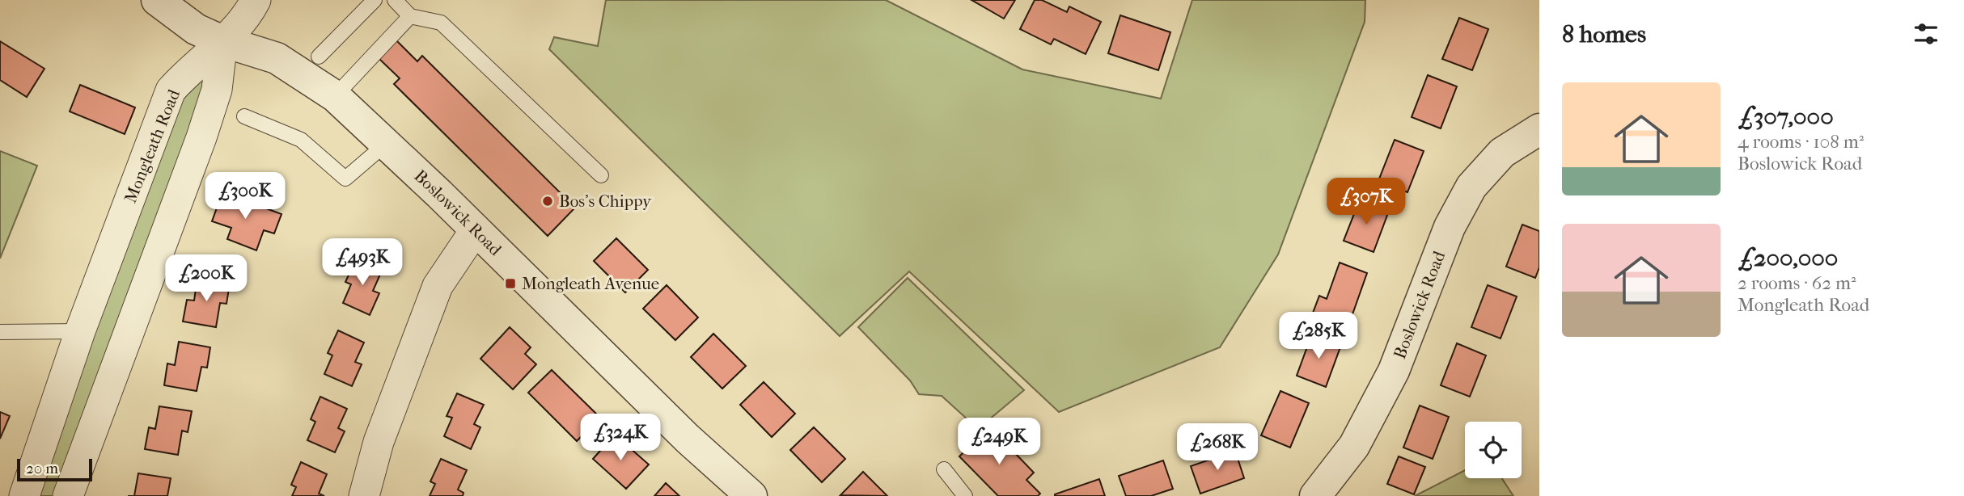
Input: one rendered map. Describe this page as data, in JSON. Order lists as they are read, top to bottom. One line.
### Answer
{"streets":{"street":["Mongleath Road","Boslowick Road"]},"crossings":[["Mongleath Road","Boslowick Road"]],"places":{"other":["Bos's Chippy"],"transit":["Mongleath Avenue"]},"scale_bar":"20 m","page":{"heading":"8 homes","list":[{"name":"£307,000","note":"4 rooms · 108 m² · Boslowick Road"},{"name":"£200,000","note":"2 rooms · 62 m² · Mongleath Road"}],"price":["£300K","£307K","£493K","£200K","£285K","£324K","£249K","£268K"],"scale":"20 m"}}
